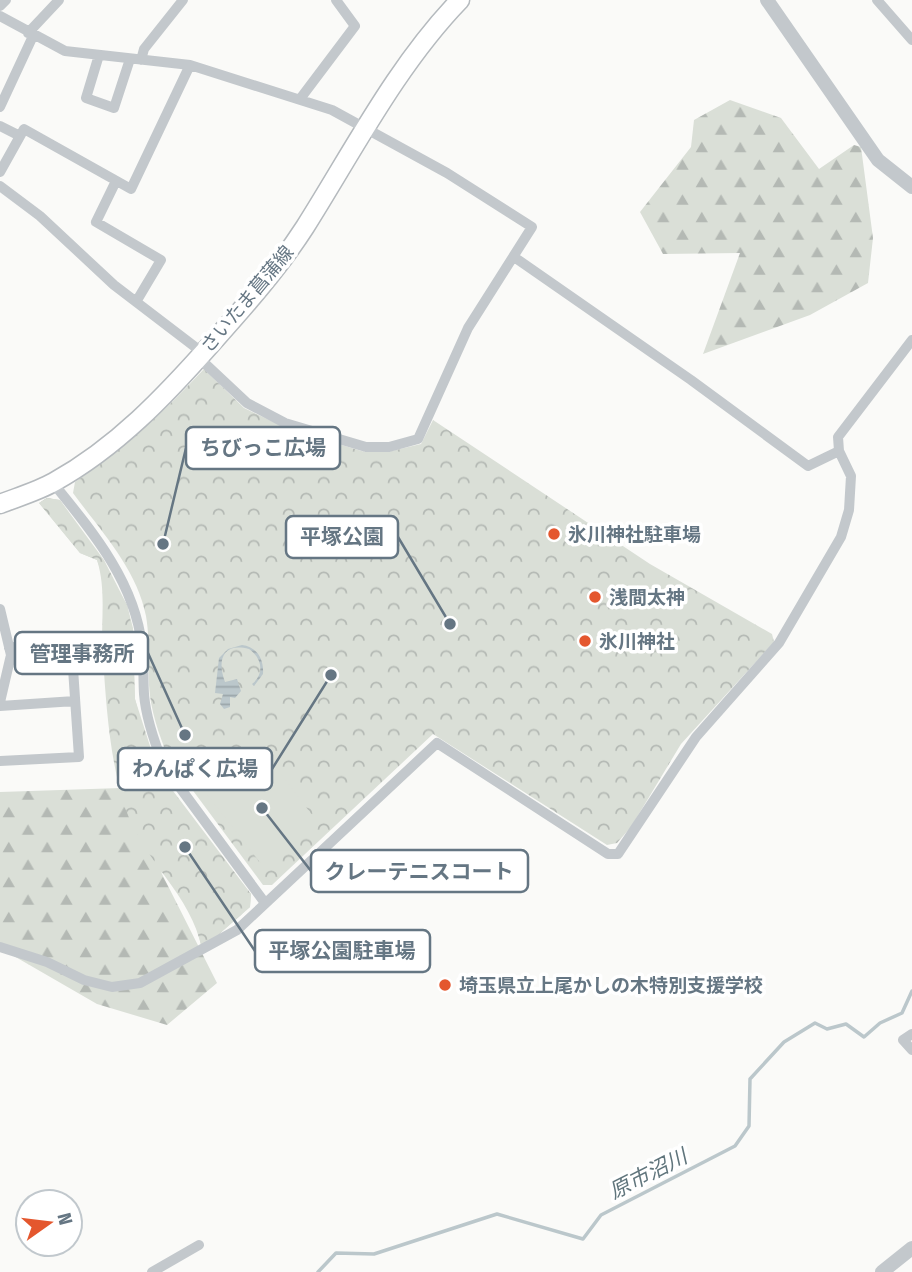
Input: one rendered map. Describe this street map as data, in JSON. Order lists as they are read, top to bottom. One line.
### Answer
{"streets":{"main road":["さいたま菖蒲線"]},"water":["原市沼川"],"places":["氷川神社駐車場","ちびっこ広場","浅間太神","平塚公園","氷川神社","わんぱく広場","管理事務所","クレーテニスコート","平塚公園駐車場","埼玉県立上尾かしの木特別支援学校"],"north":"right"}
